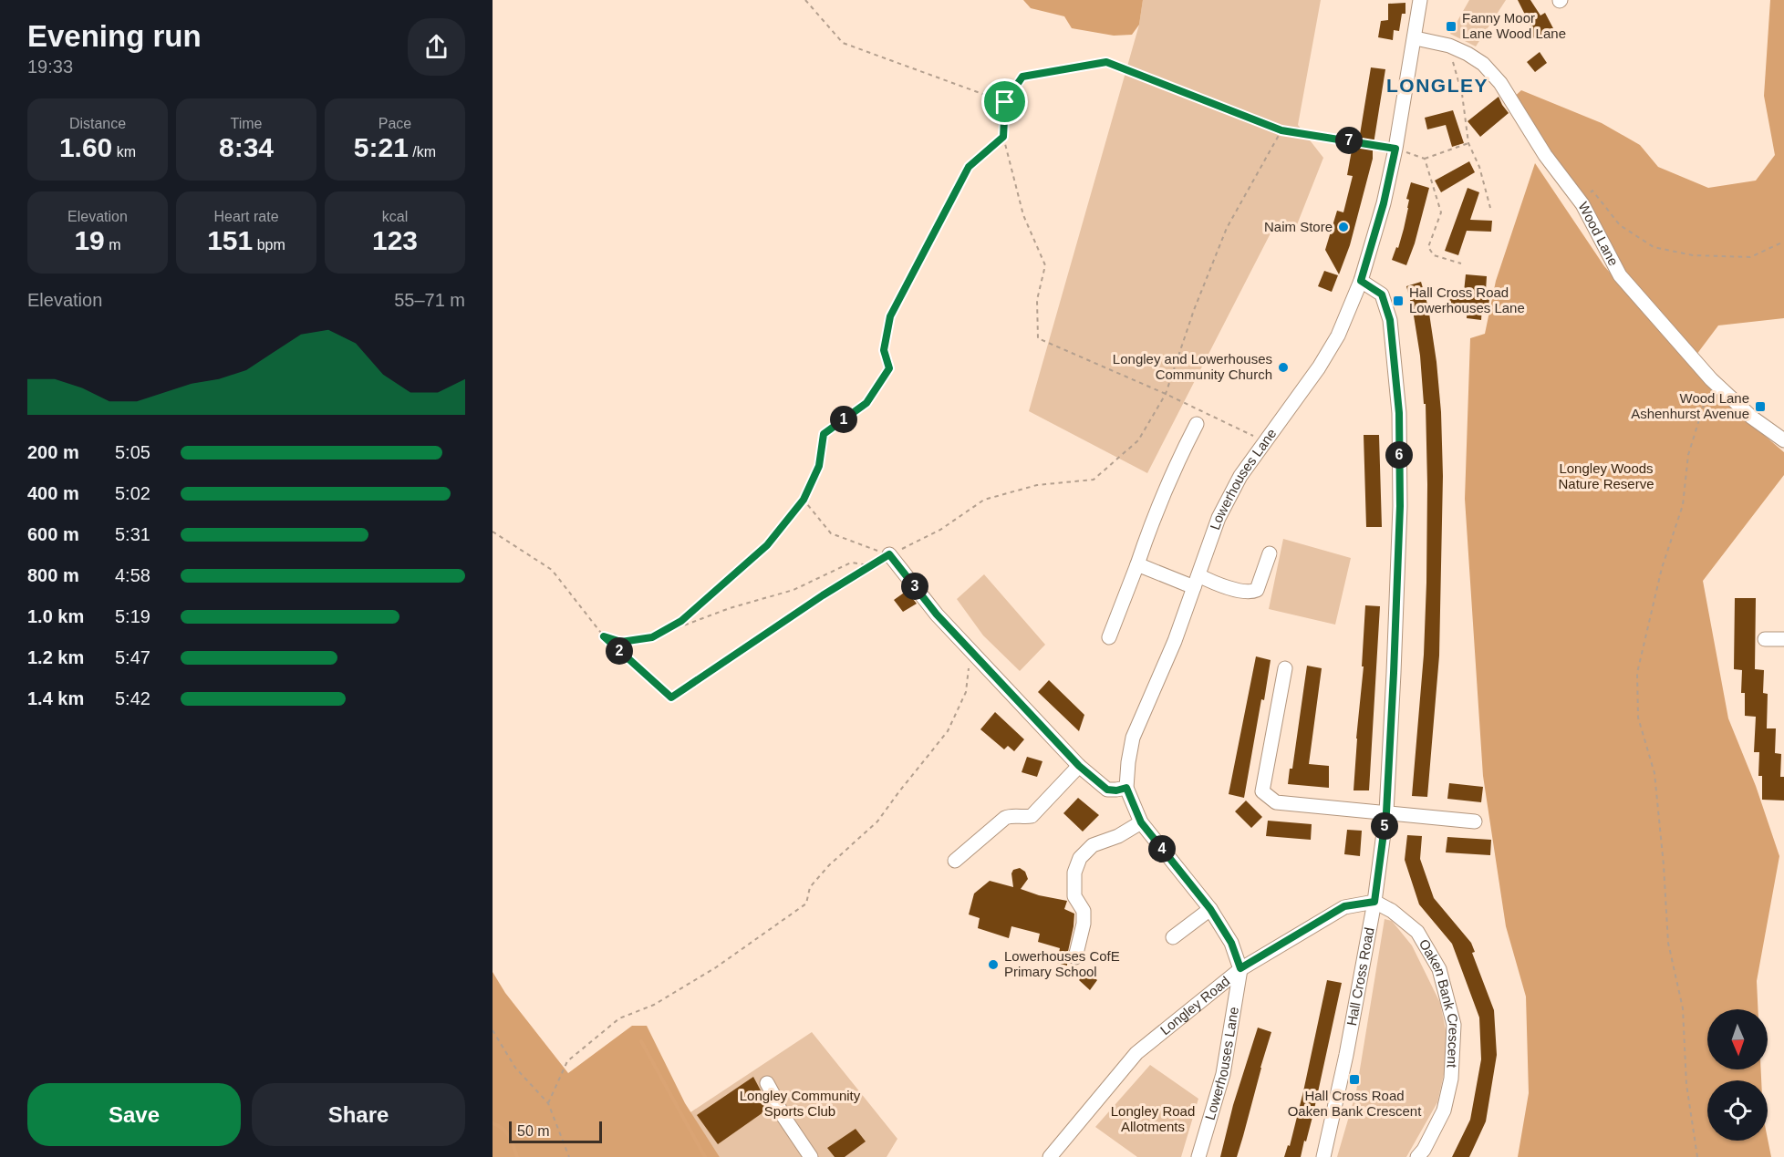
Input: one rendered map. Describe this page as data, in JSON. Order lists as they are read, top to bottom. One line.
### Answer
{"streets":{"street":["Wood Lane","Lowerhouses Lane","Hall Cross Road","Oaken Bank Crescent","Longley Road"]},"crossings":[["Wood Lane","Lowerhouses Lane"],["Lowerhouses Lane","Hall Cross Road"],["Lowerhouses Lane","Longley Road"],["Hall Cross Road","Oaken Bank Crescent"],["Hall Cross Road","Longley Road"],["Oaken Bank Crescent","Longley Road"]],"districts":["LONGLEY"],"parks":["Longley Woods Nature Reserve","Longley Community Sports Club","Longley Road Allotments"],"places":{"transit":["Fanny Moor Lane Wood Lane","Hall Cross Road Lowerhouses Lane","Wood Lane Ashenhurst Avenue","Hall Cross Road Oaken Bank Crescent"],"other":["Naim Store","Longley and Lowerhouses Community Church","Lowerhouses CofE Primary School"]},"scale_bar":"50 m","north":"bottom","page":{"heading":["Evening run","19:33"],"stats":[["Distance","1.60 km"],["Time","8:34"],["Pace","5:21 /km"],["Elevation","19 m"],["Heart rate","151 bpm"],["kcal","123"]],"pins":["7","1","6","3","2","5","4"],"chart":["Elevation","55–71 m"],"list":[{"name":"200 m","note":"5:05"},{"name":"400 m","note":"5:02"},{"name":"600 m","note":"5:31"},{"name":"800 m","note":"4:58"},{"name":"1.0 km","note":"5:19"},{"name":"1.2 km","note":"5:47"},{"name":"1.4 km","note":"5:42"}],"buttons":["Save","Share"],"scale":"50 m"}}
